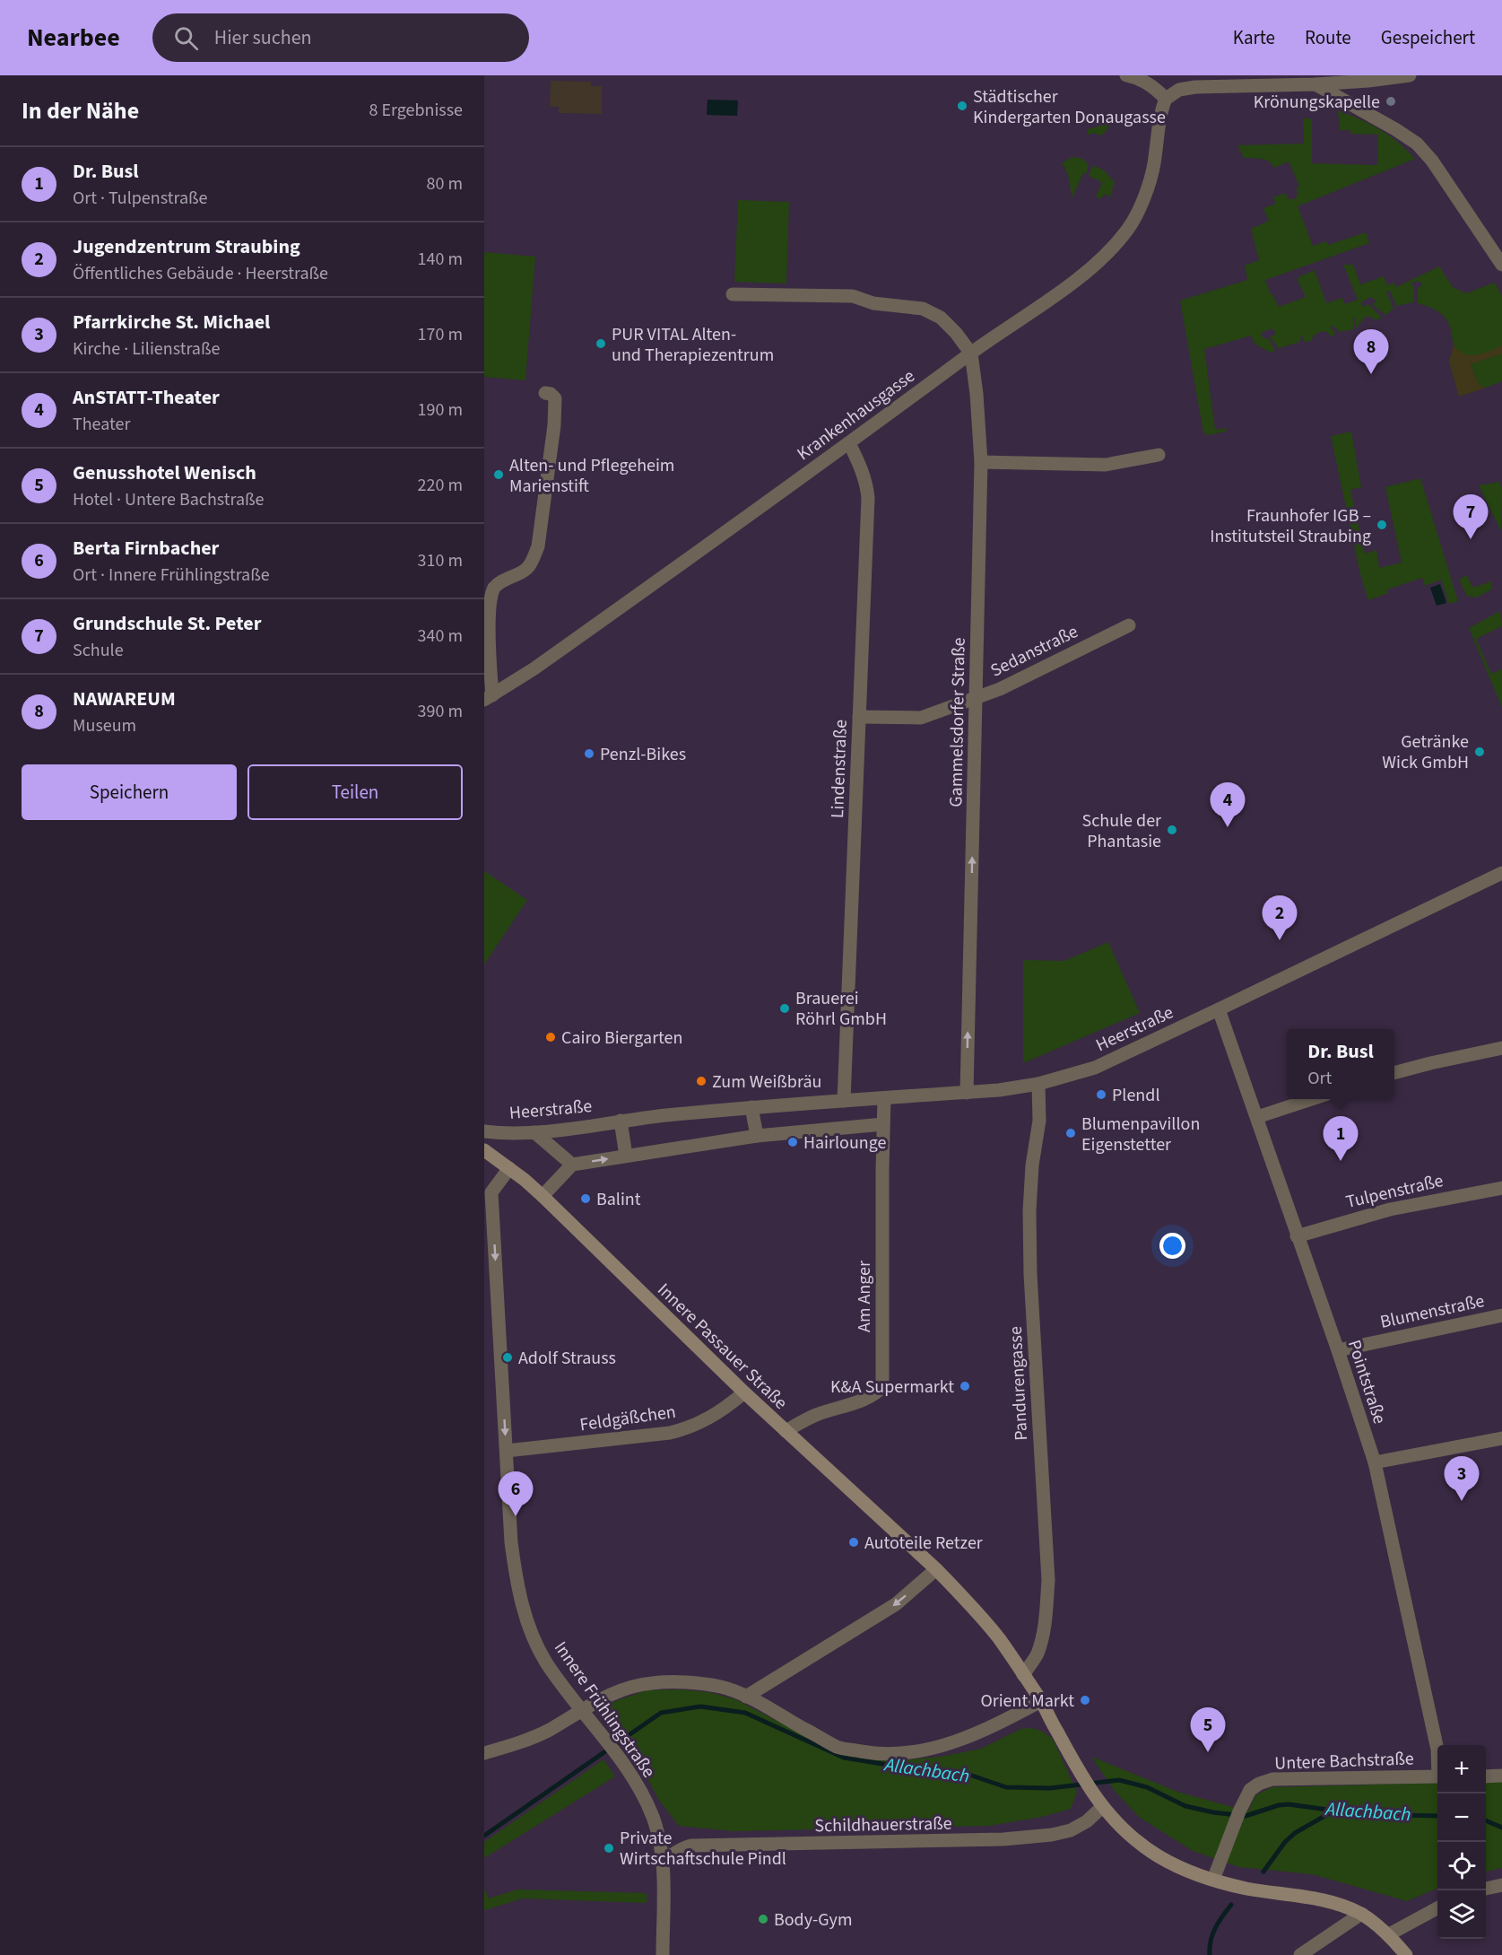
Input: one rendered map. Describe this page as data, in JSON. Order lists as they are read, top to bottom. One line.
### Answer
{"streets":{"main road":["Innere Passauer Straße"],"street":["Krankenhausgasse","Sedanstraße","Gammelsdorfer Straße","Lindenstraße","Heerstraße","Tulpenstraße","Am Anger","Blumenstraße","Pointstraße","Pandurengasse","Feldgäßchen","Innere Frühlingstraße","Untere Bachstraße","Schildhauerstraße"]},"crossings":[["Krankenhausgasse","Gammelsdorfer Straße"],["Krankenhausgasse","Lindenstraße"],["Sedanstraße","Gammelsdorfer Straße"],["Sedanstraße","Lindenstraße"],["Gammelsdorfer Straße","Heerstraße"],["Lindenstraße","Heerstraße"],["Heerstraße","Am Anger"],["Heerstraße","Pointstraße"],["Heerstraße","Pandurengasse"],["Tulpenstraße","Pointstraße"],["Am Anger","Innere Passauer Straße"],["Blumenstraße","Pointstraße"],["Innere Passauer Straße","Pandurengasse"],["Innere Passauer Straße","Feldgäßchen"],["Innere Passauer Straße","Innere Frühlingstraße"],["Innere Passauer Straße","Untere Bachstraße"],["Innere Passauer Straße","Schildhauerstraße"],["Feldgäßchen","Innere Frühlingstraße"],["Innere Frühlingstraße","Schildhauerstraße"]],"one_way":["Gammelsdorfer Straße"],"water":["Allachbach"],"places":["Krönungskapelle","Städtischer Kindergarten Donaugasse","PUR VITAL Alten- und Therapiezentrum","Alten- und Pflegeheim Marienstift","Fraunhofer IGB – Institutsteil Straubing","Getränke Wick GmbH","Penzl-Bikes","Schule der Phantasie","Brauerei Röhrl GmbH","Cairo Biergarten","Zum Weißbräu","Plendl","Blumenpavillon Eigenstetter","Hairlounge","Balint","Adolf Strauss","K&A Supermarkt","Autoteile Retzer","Orient Markt","Private Wirtschaftschule Pindl","Body-Gym"],"page":{"header":"Nearbee","search":"Hier suchen","nav":["Karte","Route","Gespeichert"],"heading":["In der Nähe","8 Ergebnisse"],"list":[{"mark":"1","name":"Dr. Busl","note":"Ort · Tulpenstraße","value":"80 m"},{"mark":"2","name":"Jugendzentrum Straubing","note":"Öffentliches Gebäude · Heerstraße","value":"140 m"},{"mark":"3","name":"Pfarrkirche St. Michael","note":"Kirche · Lilienstraße","value":"170 m"},{"mark":"4","name":"AnSTATT-Theater","note":"Theater","value":"190 m"},{"mark":"5","name":"Genusshotel Wenisch","note":"Hotel · Untere Bachstraße","value":"220 m"},{"mark":"6","name":"Berta Firnbacher","note":"Ort · Innere Frühlingstraße","value":"310 m"},{"mark":"7","name":"Grundschule St. Peter","note":"Schule","value":"340 m"},{"mark":"8","name":"NAWAREUM","note":"Museum","value":"390 m"}],"pins":["8","7","4","2","1","3","6","5"],"buttons":["Speichern","Teilen"],"popup":["Dr. Busl","Ort"],"map_buttons":["+","−"]}}
